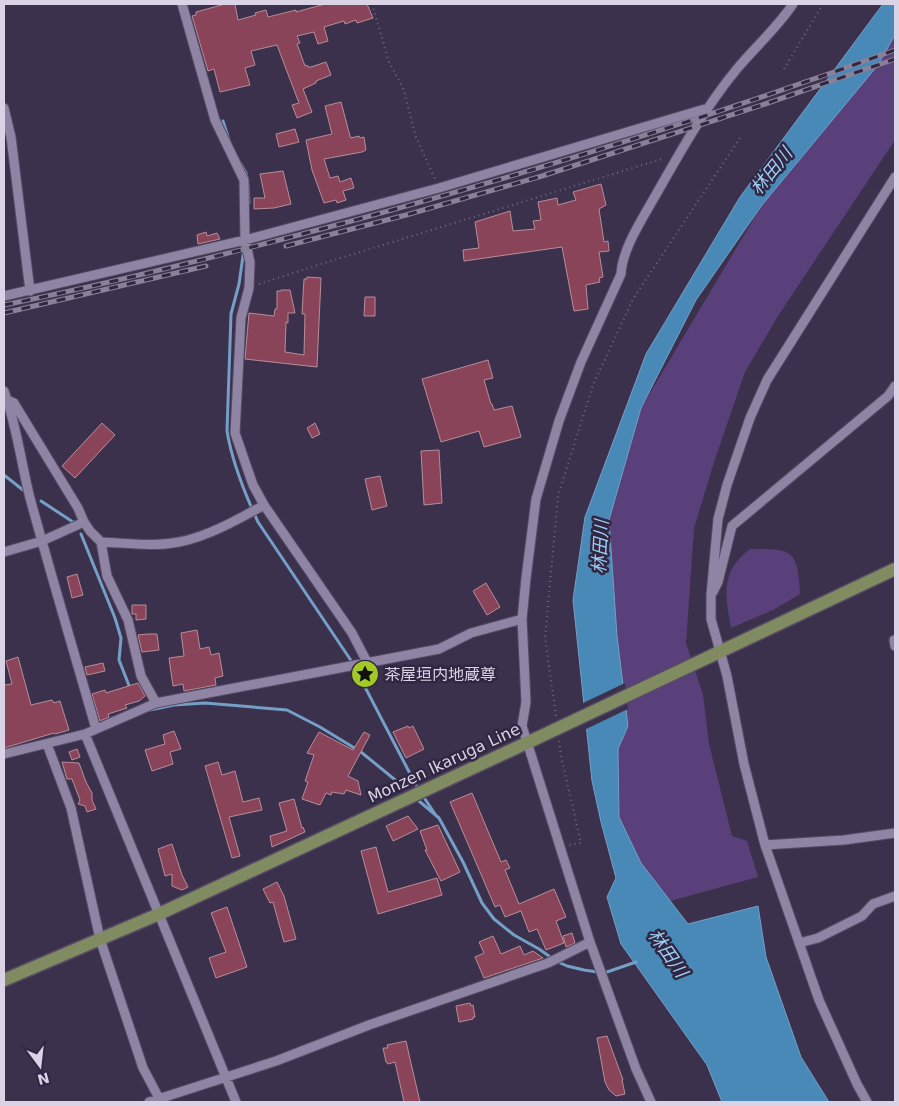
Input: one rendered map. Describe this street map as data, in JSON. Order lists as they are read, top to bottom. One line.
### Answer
{"streets":{"main road":["Monzen Ikaruga Line"]},"water":["林田川"],"places":{"place":["茶屋垣内地蔵尊"]},"north":"bottom"}
